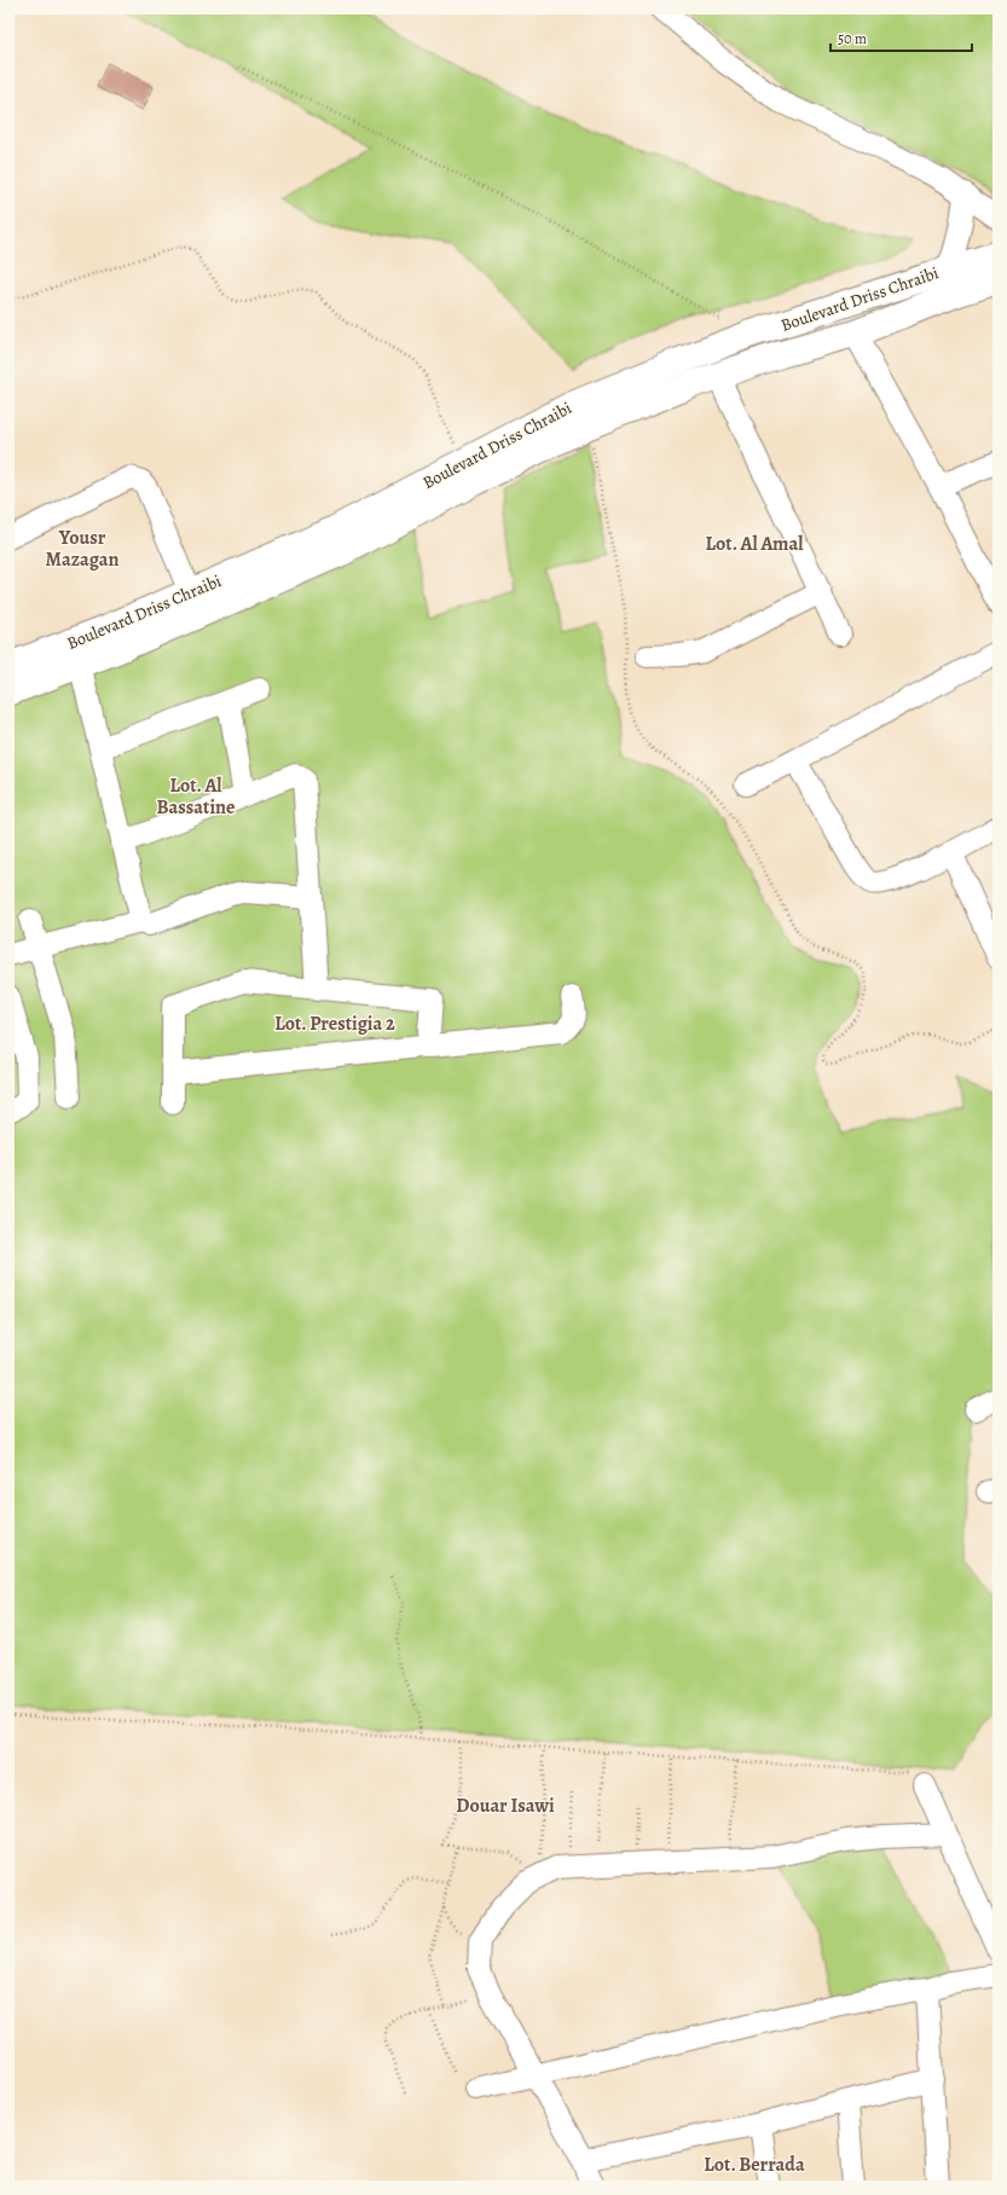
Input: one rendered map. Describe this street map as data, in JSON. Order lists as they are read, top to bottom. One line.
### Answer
{"streets":{"main road":["Boulevard Driss Chraibi"]},"districts":["Yousr Mazagan","Lot. Al Amal","Lot. Al Bassatine","Lot. Prestigia 2","Douar Isawi","Lot. Berrada"],"scale_bar":"50 m"}
